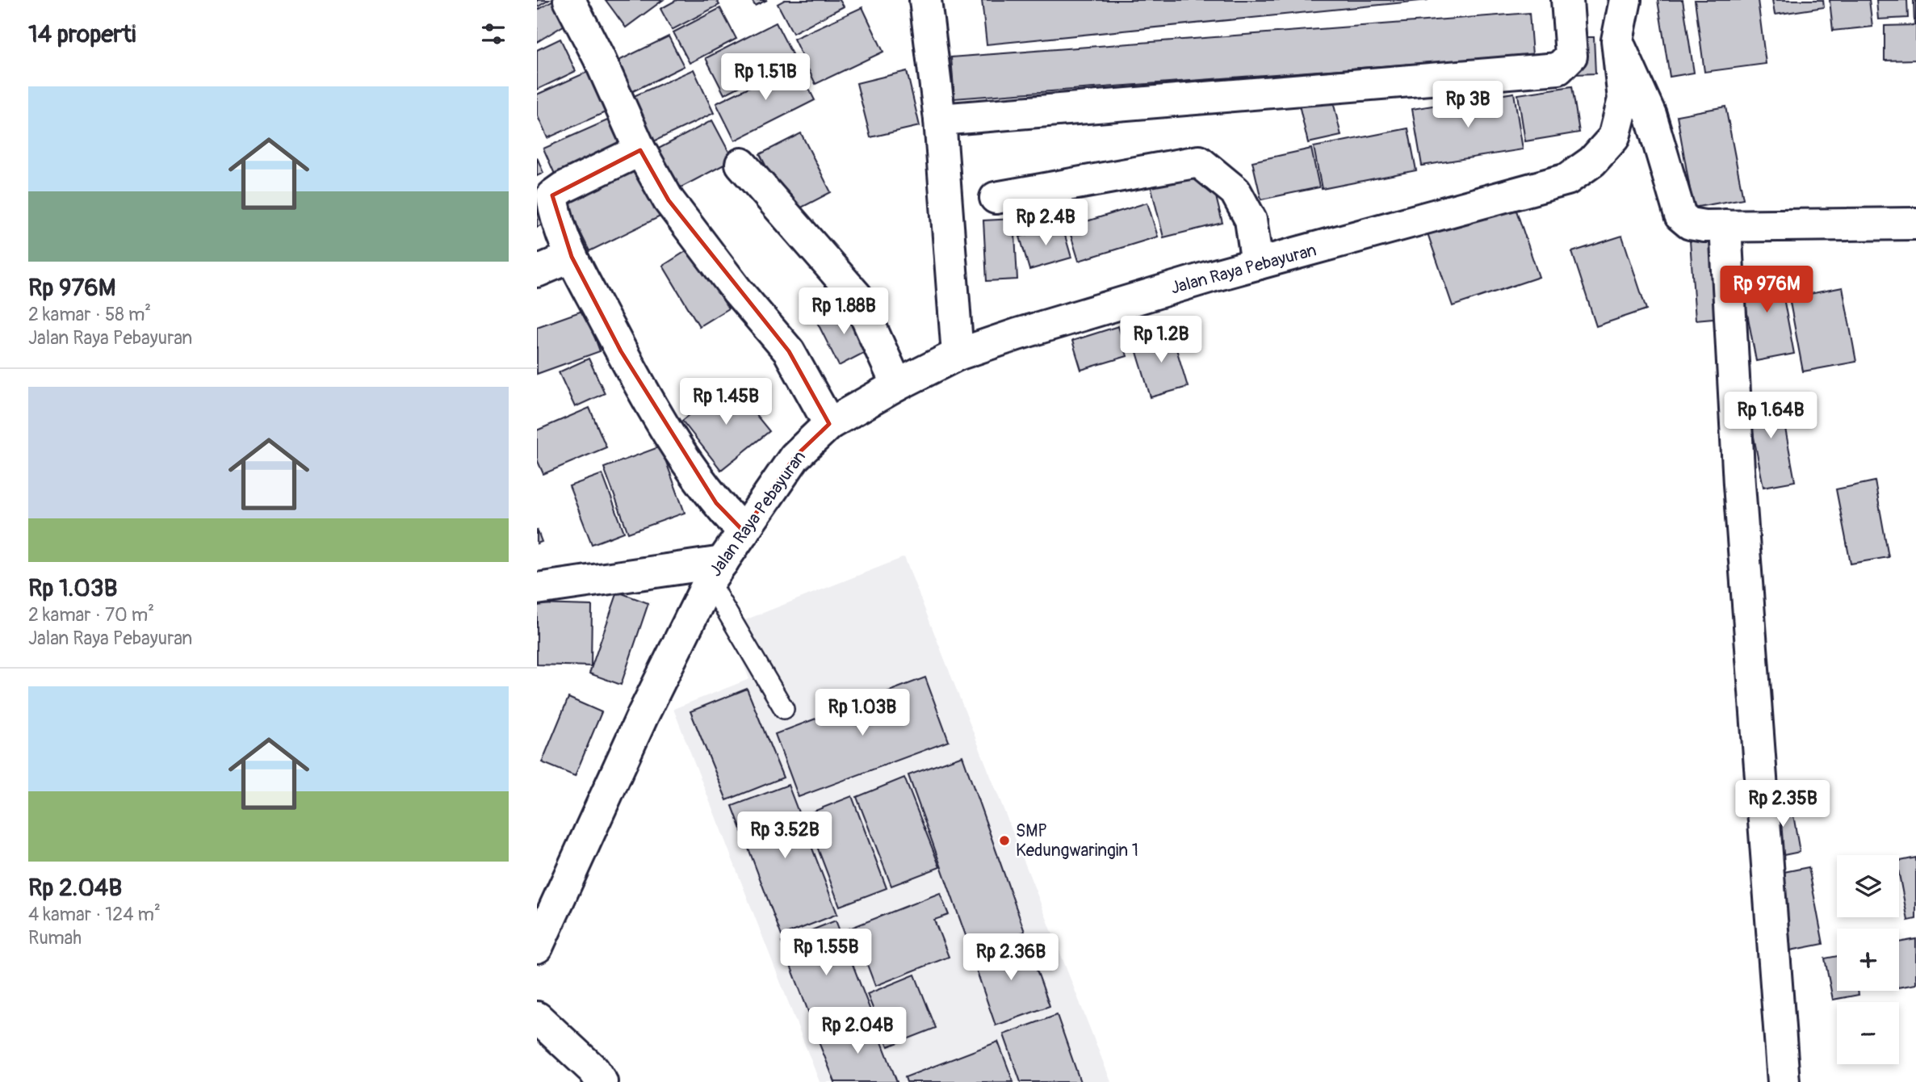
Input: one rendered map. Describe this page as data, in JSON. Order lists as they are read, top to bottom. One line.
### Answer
{"streets":{"street":["Jalan Raya Pebayuran"]},"places":["SMP Kedungwaringin 1"],"page":{"heading":"14 properti","price":["Rp 1.51B","Rp 3B","Rp 2.4B","Rp 976M","Rp 1.88B","Rp 1.2B","Rp 1.45B","Rp 1.64B","Rp 1.03B","Rp 2.35B","Rp 3.52B","Rp 1.55B","Rp 2.36B","Rp 2.04B"],"list":[{"name":"Rp 976M","note":"2 kamar · 58 m² · Jalan Raya Pebayuran"},{"name":"Rp 1.03B","note":"2 kamar · 70 m² · Jalan Raya Pebayuran"},{"name":"Rp 2.04B","note":"4 kamar · 124 m² · Rumah"}],"map_buttons":["+","−"]}}
